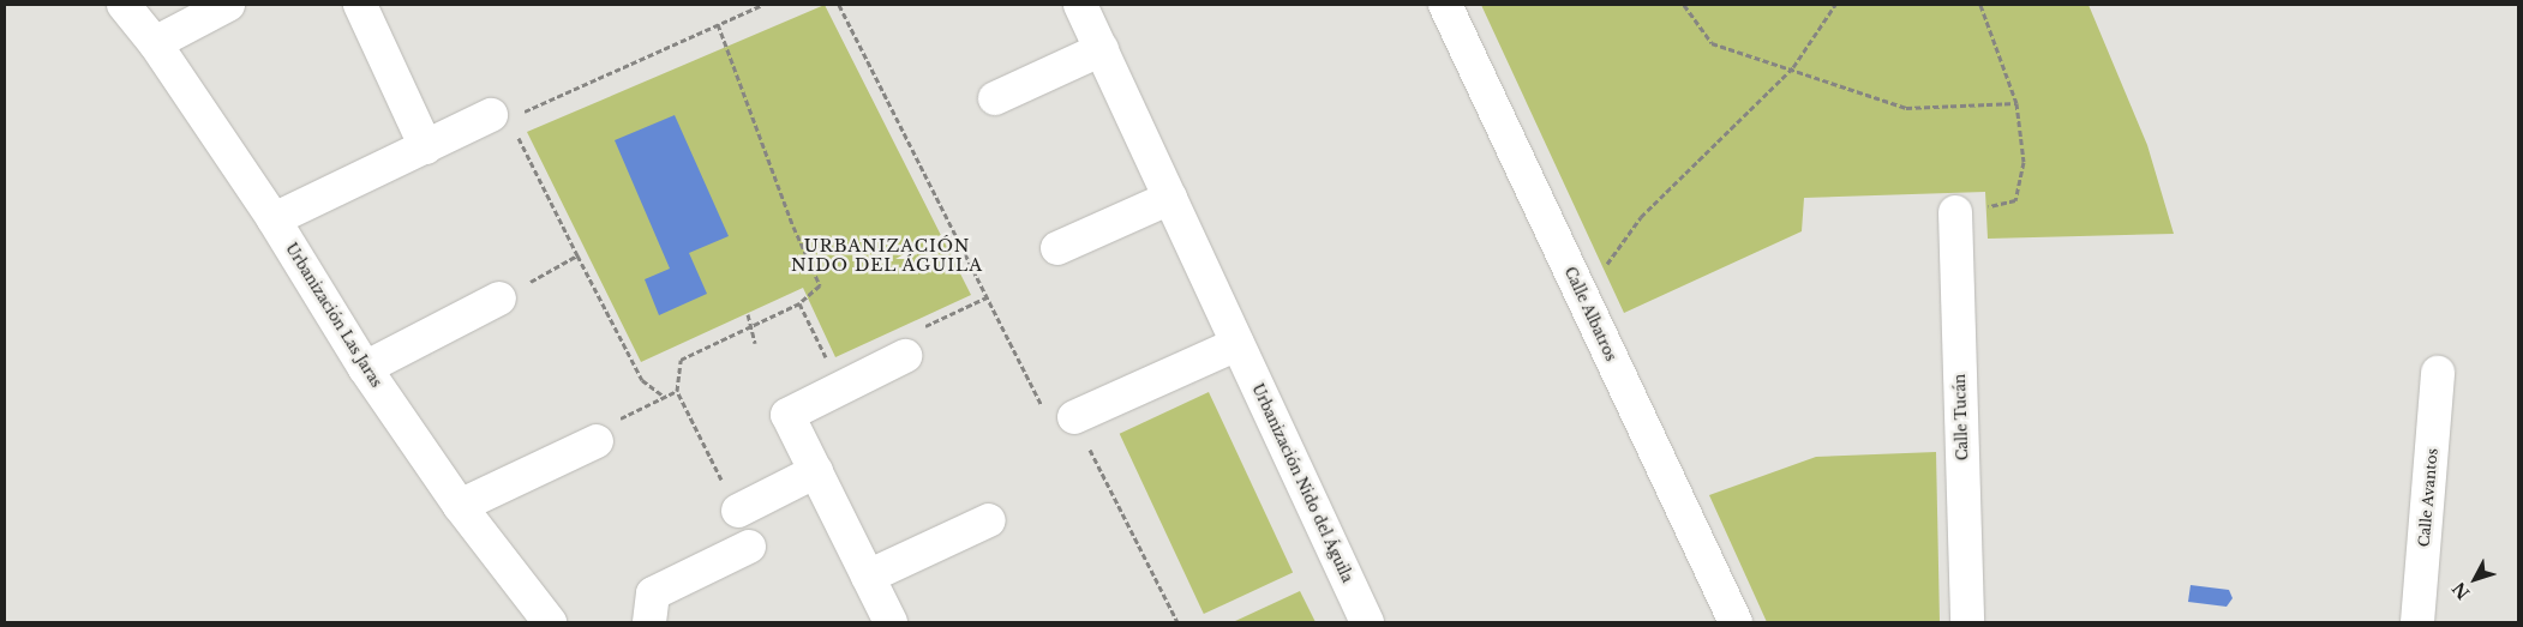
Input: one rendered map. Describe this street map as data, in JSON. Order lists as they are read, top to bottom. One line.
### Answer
{"streets":{"street":["Calle Albatros","Urbanización Las Jaras","Calle Tucán","Urbanización Nido del Águila","Calle Avantos"]},"districts":["URBANIZACIÓN NIDO DEL ÁGUILA"],"north":"bottom left"}
